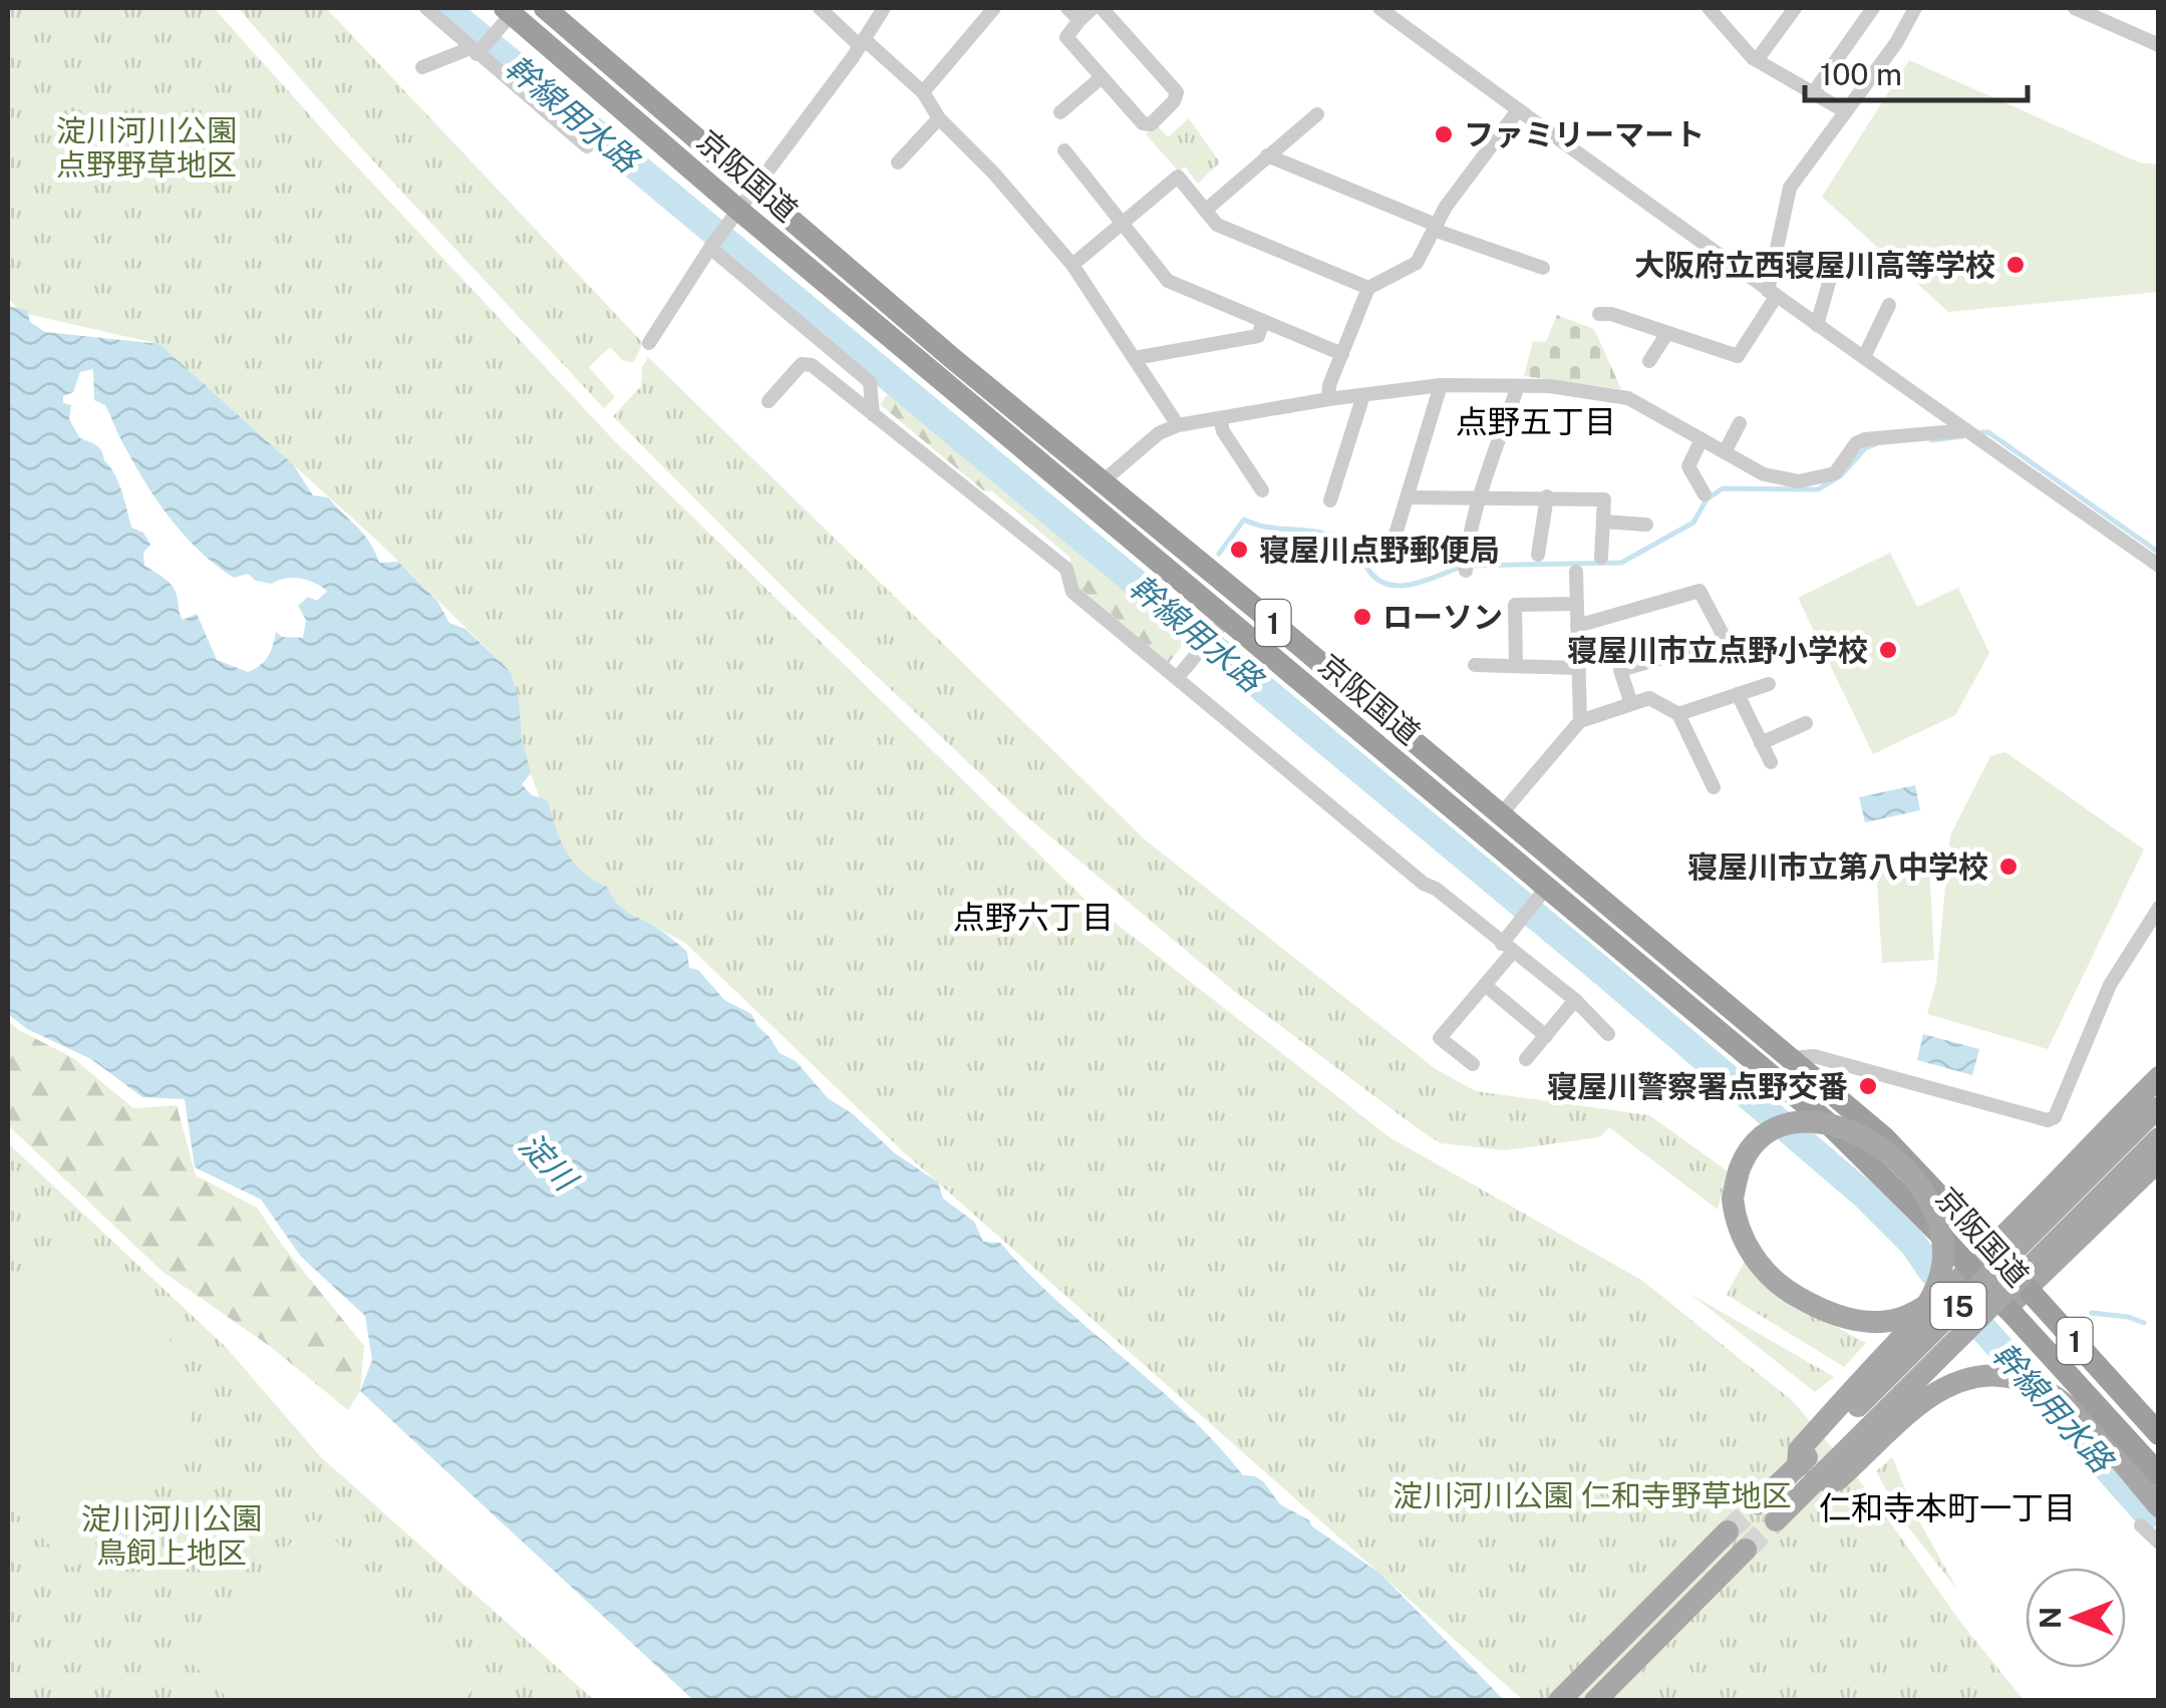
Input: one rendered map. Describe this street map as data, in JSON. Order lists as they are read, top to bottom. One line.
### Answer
{"streets":{"highway":["京阪国道","1"],"main road":["15"]},"crossings":[["京阪国道","15"]],"districts":["点野五丁目","点野六丁目","仁和寺本町一丁目"],"water":["幹線用水路","淀川"],"parks":["淀川河川公園 点野野草地区","淀川河川公園 仁和寺野草地区","淀川河川公園 鳥飼上地区"],"places":["ファミリーマート","大阪府立西寝屋川高等学校","寝屋川点野郵便局","ローソン","寝屋川市立点野小学校","寝屋川市立第八中学校","寝屋川警察署点野交番"],"scale_bar":"100 m","north":"left"}
